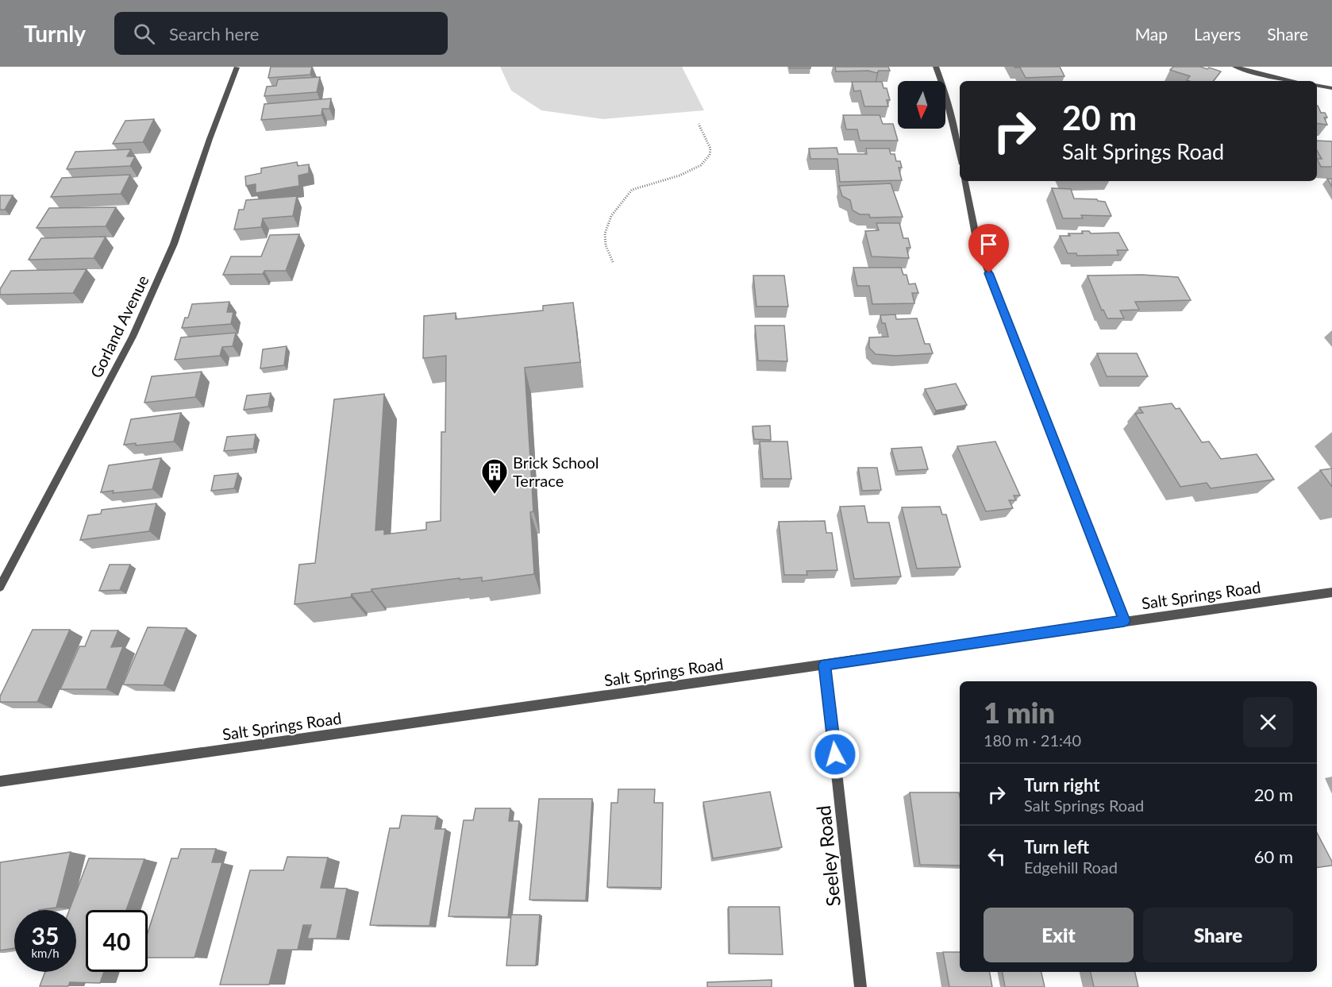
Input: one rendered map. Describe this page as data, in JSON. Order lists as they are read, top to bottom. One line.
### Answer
{"streets":{"street":["Gorland Avenue","Salt Springs Road","Seeley Road"]},"crossings":[["Salt Springs Road","Seeley Road"]],"places":{"building":["Brick School Terrace"]},"north":"bottom","page":{"header":"Turnly","search":"Search here","nav":["Map","Layers","Share"],"turn":["20 m","Salt Springs Road"],"heading":["1 min","180 m · 21:40"],"list":[{"name":"Turn right","note":"Salt Springs Road","value":"20 m"},{"name":"Turn left","note":"Edgehill Road","value":"60 m"}],"buttons":["Exit","Share"],"speed":"35 km/h","limit":"40"}}
